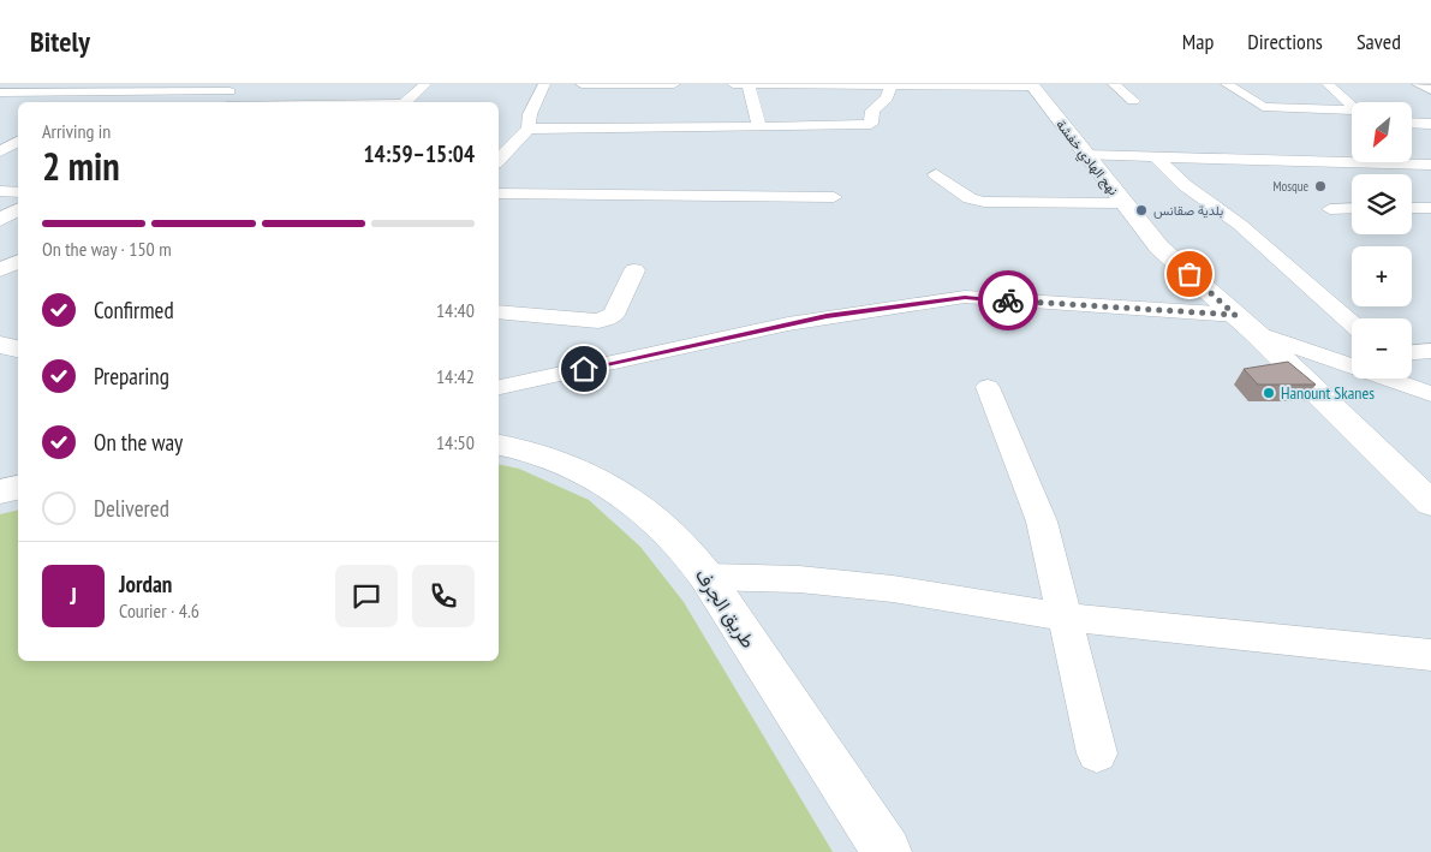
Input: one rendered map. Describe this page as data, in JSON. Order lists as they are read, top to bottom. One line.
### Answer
{"streets":{"main road":["نهج الهادي خفشة","طريق الجرف"]},"places":["Mosque","بلدية صقانس","Hanount Skanes"],"north":"bottom left","page":{"header":"Bitely","nav":["Map","Directions","Saved"],"map_buttons":["+","−"],"heading":["2 min","Arriving in","14:59–15:04"],"panel":["Jordan","Courier · 4.6"],"bar":"On the way · 150 m","list":[["Confirmed","14:40"],["Preparing","14:42"],["On the way","14:50"],"Delivered"],"round":"J"}}
